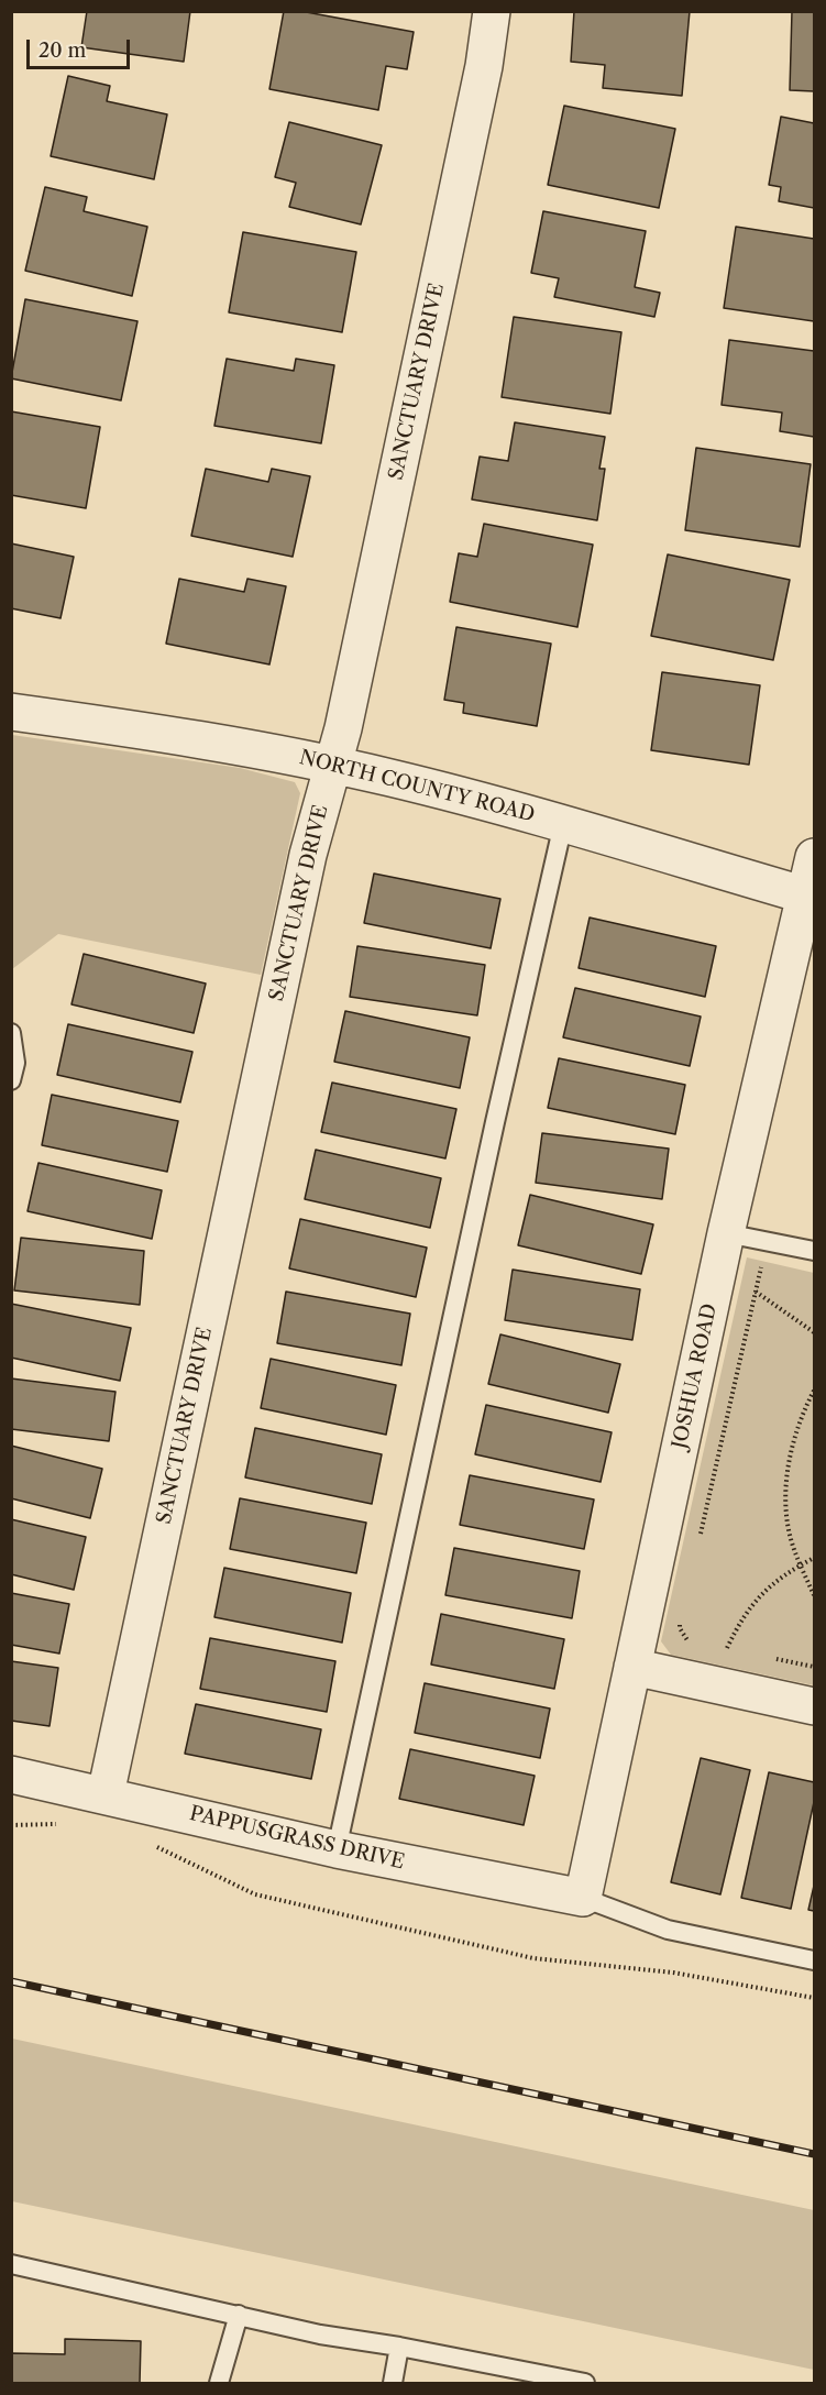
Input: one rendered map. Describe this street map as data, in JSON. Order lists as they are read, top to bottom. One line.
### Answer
{"streets":{"street":["SANCTUARY DRIVE","NORTH COUNTY ROAD","JOSHUA ROAD","PAPPUSGRASS DRIVE"]},"crossings":[["SANCTUARY DRIVE","NORTH COUNTY ROAD"],["SANCTUARY DRIVE","PAPPUSGRASS DRIVE"],["NORTH COUNTY ROAD","JOSHUA ROAD"],["JOSHUA ROAD","PAPPUSGRASS DRIVE"]],"scale_bar":"20 m"}
